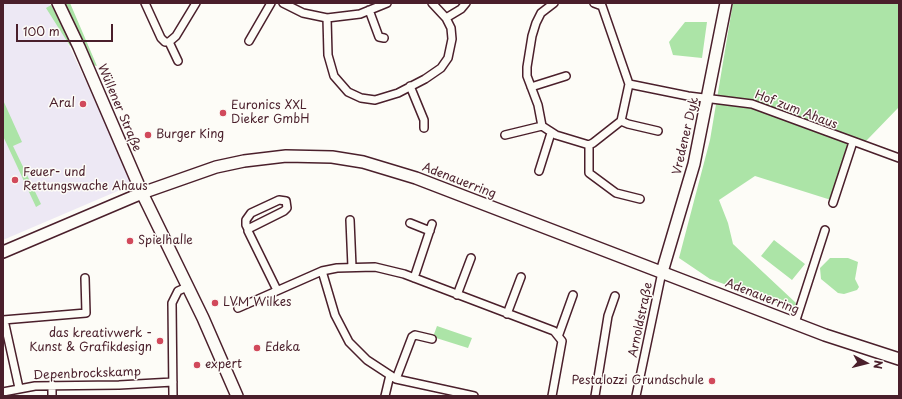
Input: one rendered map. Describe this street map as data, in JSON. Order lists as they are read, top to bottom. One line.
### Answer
{"streets":{"main road":["Wüllener Straße","Vredener Dyk","Adenauerring"],"street":["Hof zum Ahaus","Arnoldstraße","Depenbrockskamp"]},"crossings":[["Wüllener Straße","Adenauerring"],["Hof zum Ahaus","Vredener Dyk"],["Vredener Dyk","Adenauerring"],["Vredener Dyk","Arnoldstraße"],["Adenauerring","Arnoldstraße"]],"places":["Aral","Euronics XXL Dieker GmbH","Burger King","Feuer- und Rettungswache Ahaus","Spielhalle","LVM Wilkes","das kreativwerk - Kunst & Grafikdesign","Edeka","expert","Pestalozzi Grundschule"],"scale_bar":"100 m","north":"right"}
